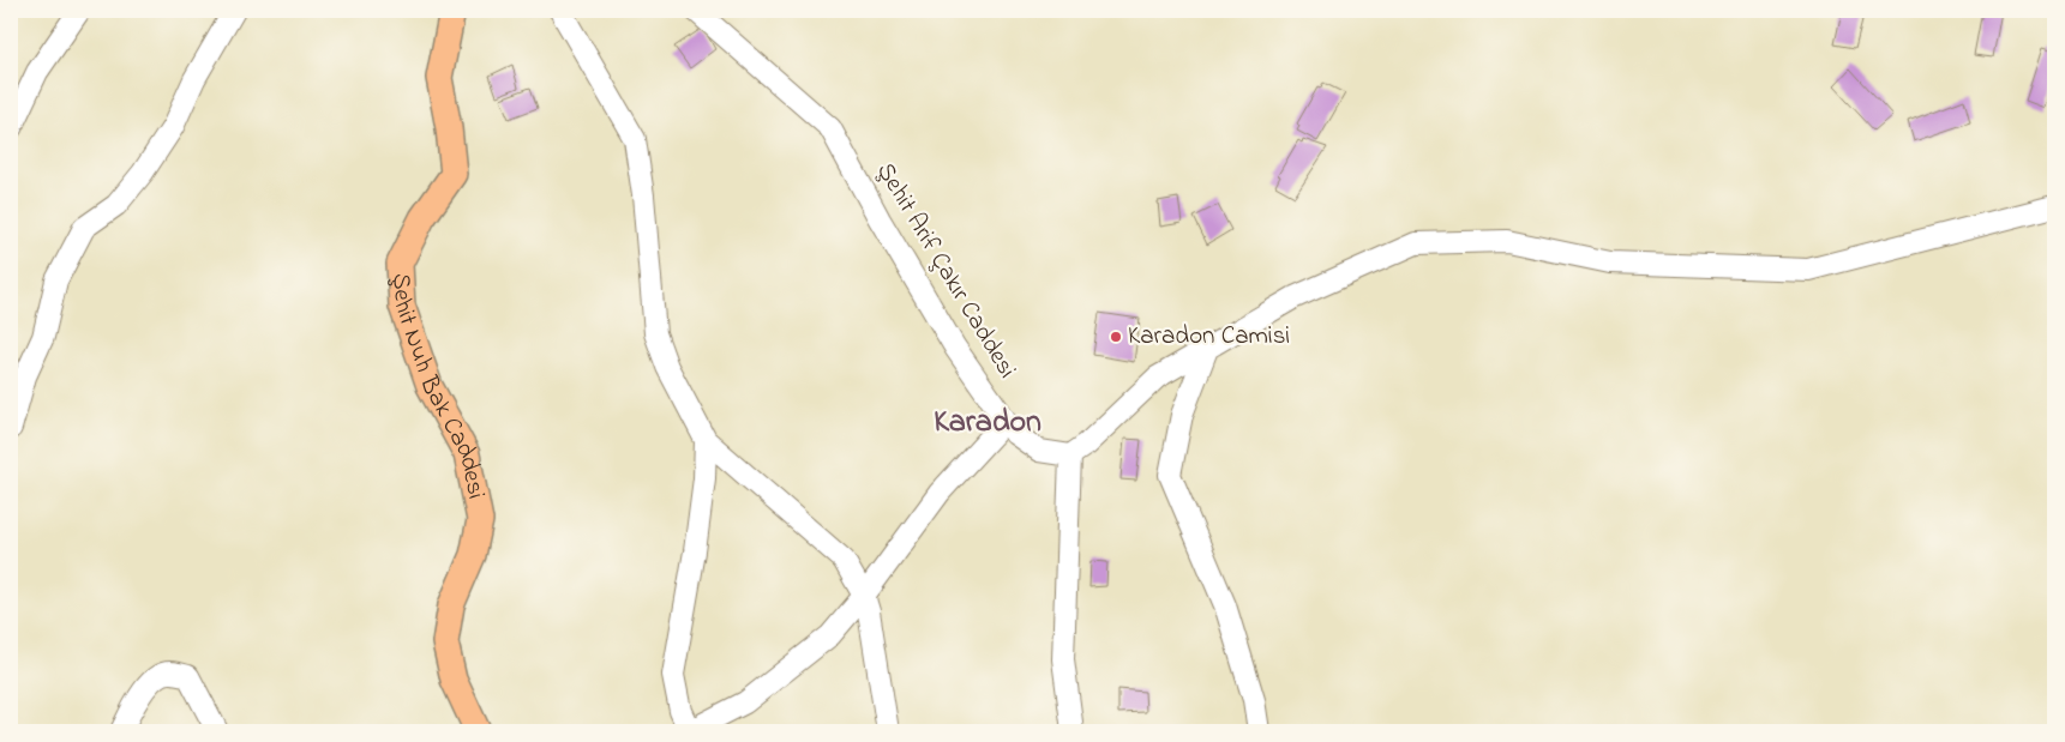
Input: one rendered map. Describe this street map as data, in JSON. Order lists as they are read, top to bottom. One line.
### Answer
{"streets":{"main road":["Şehit Nuh Bak Caddesi"],"street":["Şehit Arif Çakır Caddesi"]},"districts":["Karadon"],"places":["Karadon Camisi"]}
